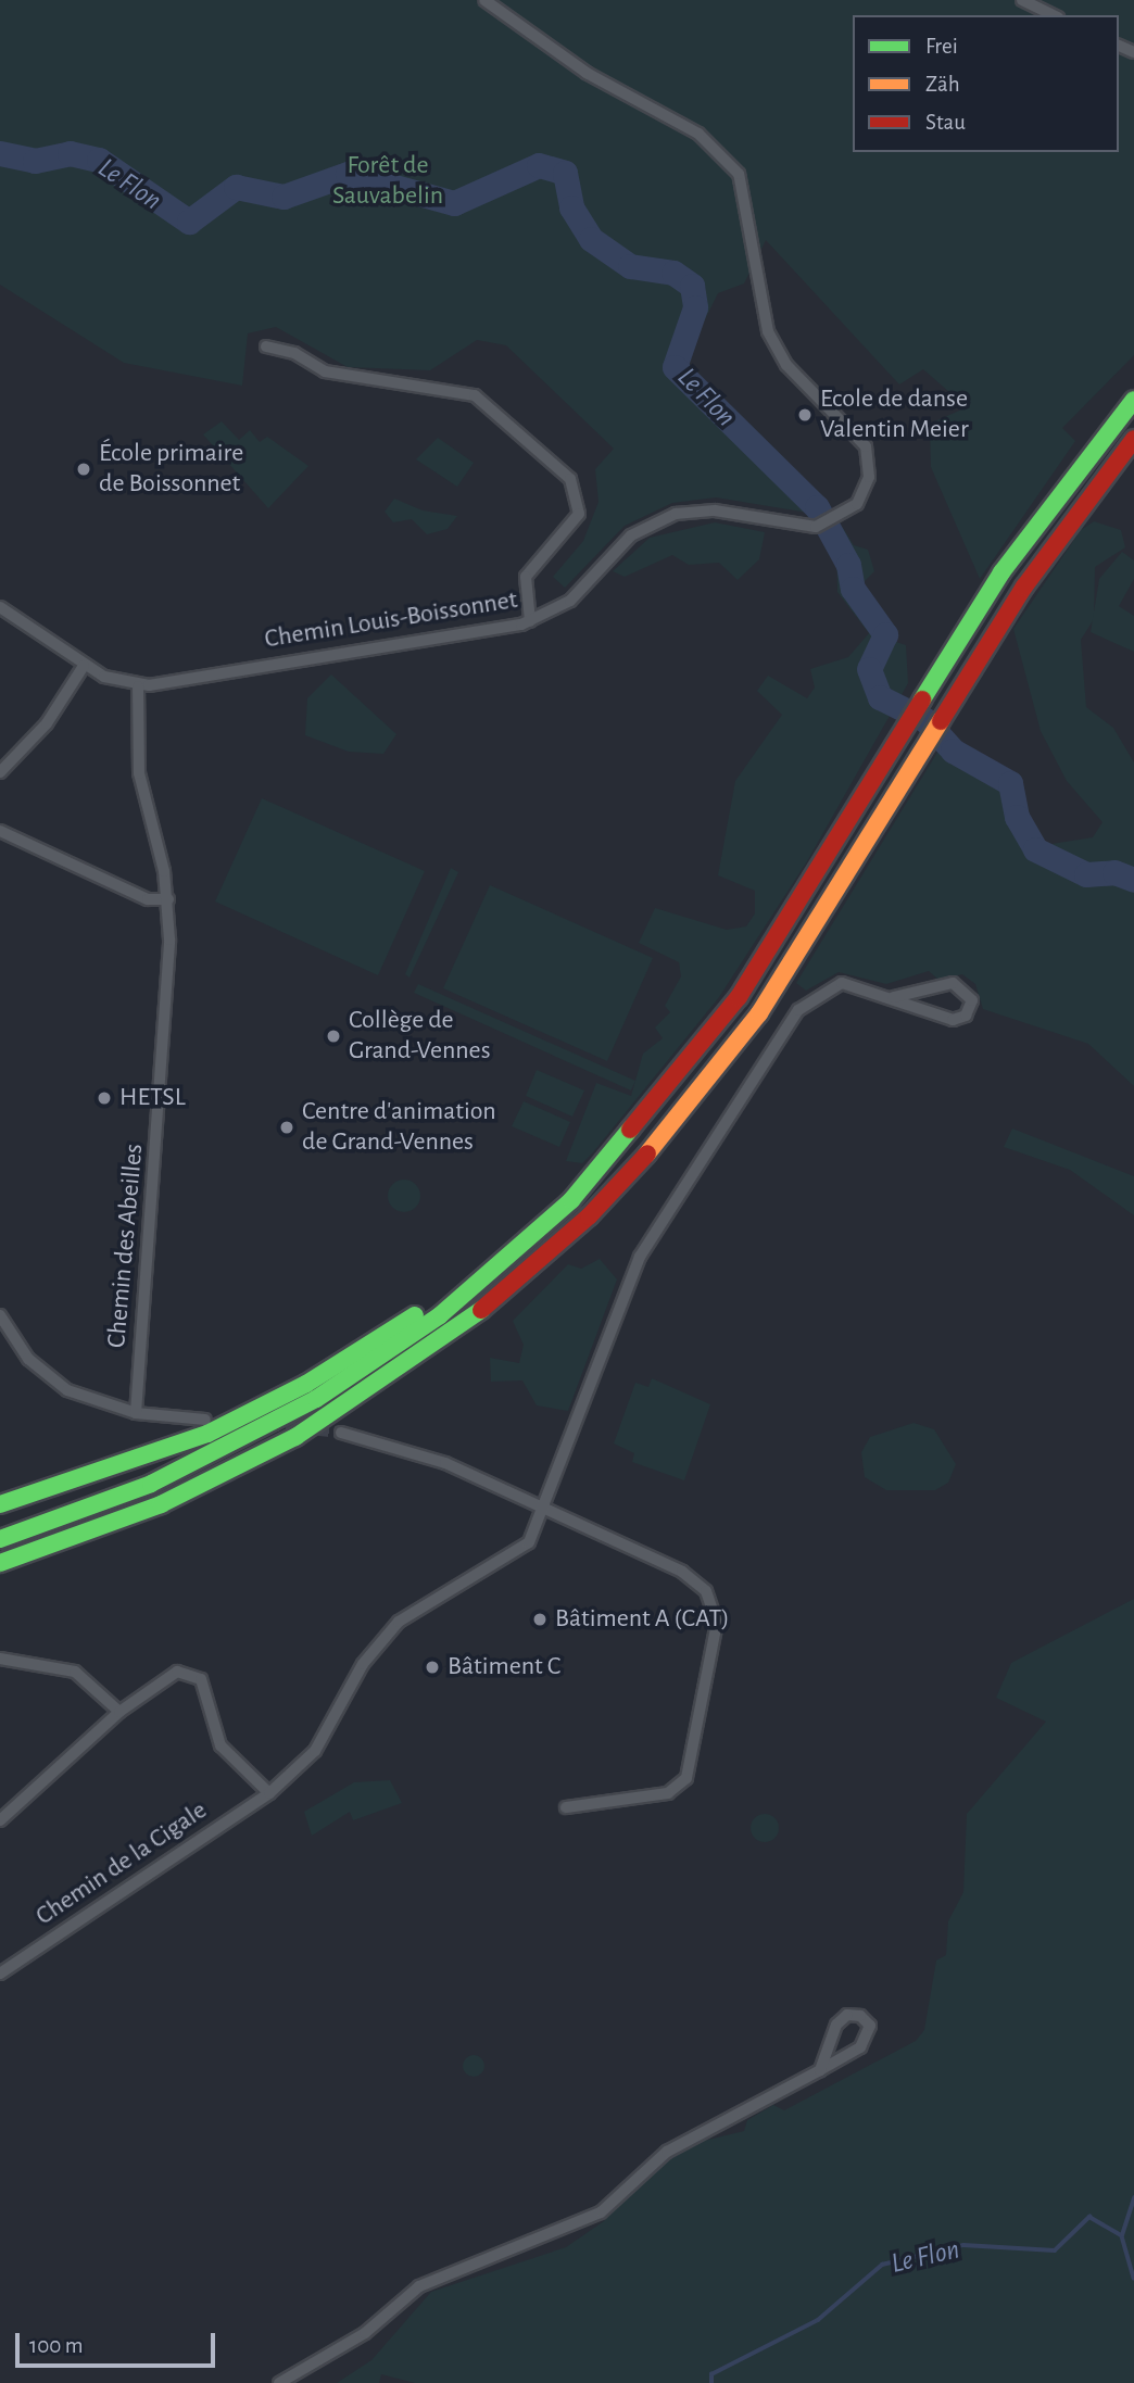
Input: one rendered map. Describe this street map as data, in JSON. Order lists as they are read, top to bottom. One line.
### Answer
{"streets":{"street":["Chemin Louis-Boissonnet","Chemin des Abeilles","Chemin de la Cigale"]},"crossings":[["Chemin Louis-Boissonnet","Chemin des Abeilles"]],"water":["Le Flon"],"parks":["Forêt de Sauvabelin"],"places":["Ecole de danse Valentin Meier","École primaire de Boissonnet","Collège de Grand-Vennes","HETSL","Centre d'animation de Grand-Vennes","Bâtiment A (CAT)","Bâtiment C"],"legend":["Frei","Zäh","Stau"],"scale_bar":"100 m"}
